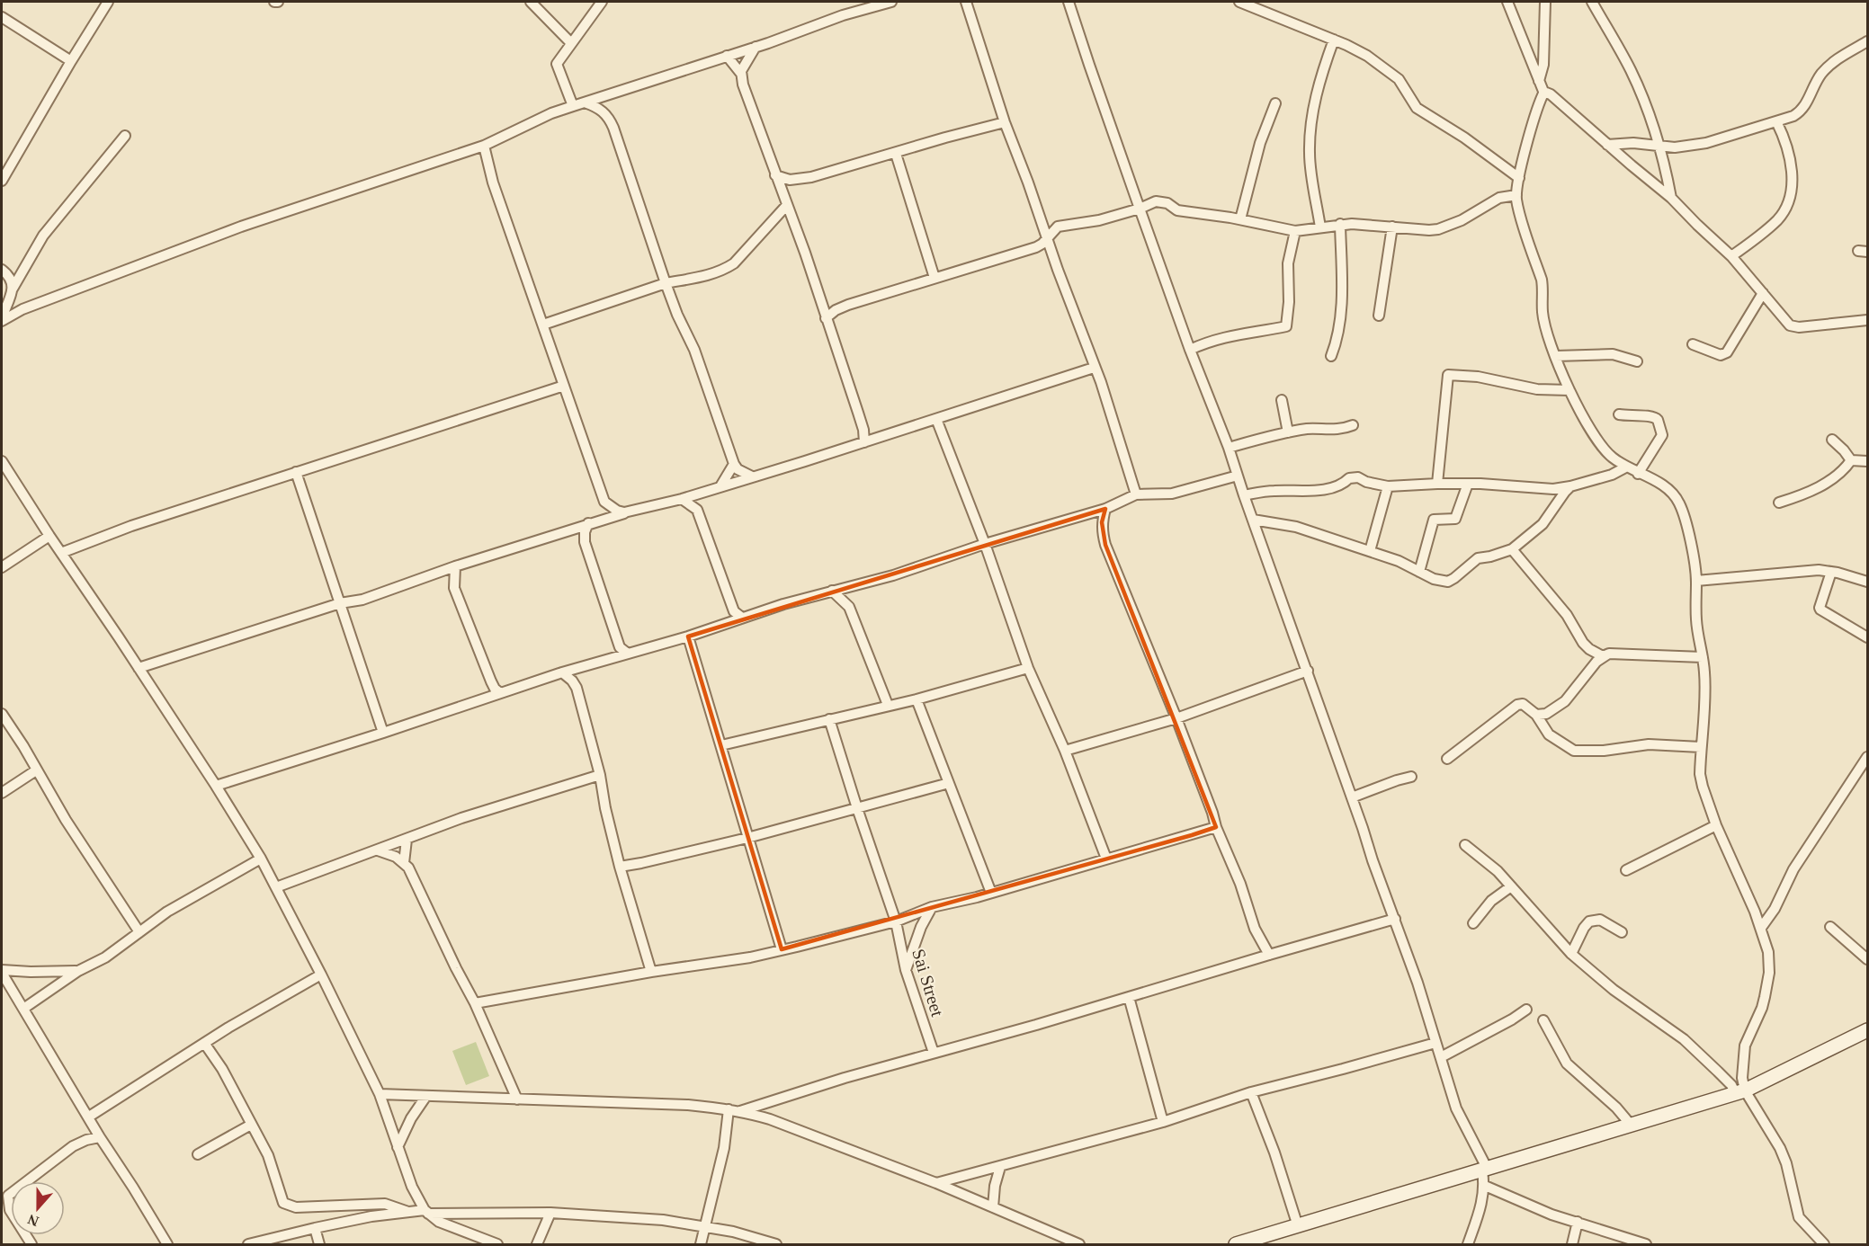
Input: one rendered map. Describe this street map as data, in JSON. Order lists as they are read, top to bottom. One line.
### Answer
{"streets":{"street":["Sai Street"]},"north":"bottom"}
